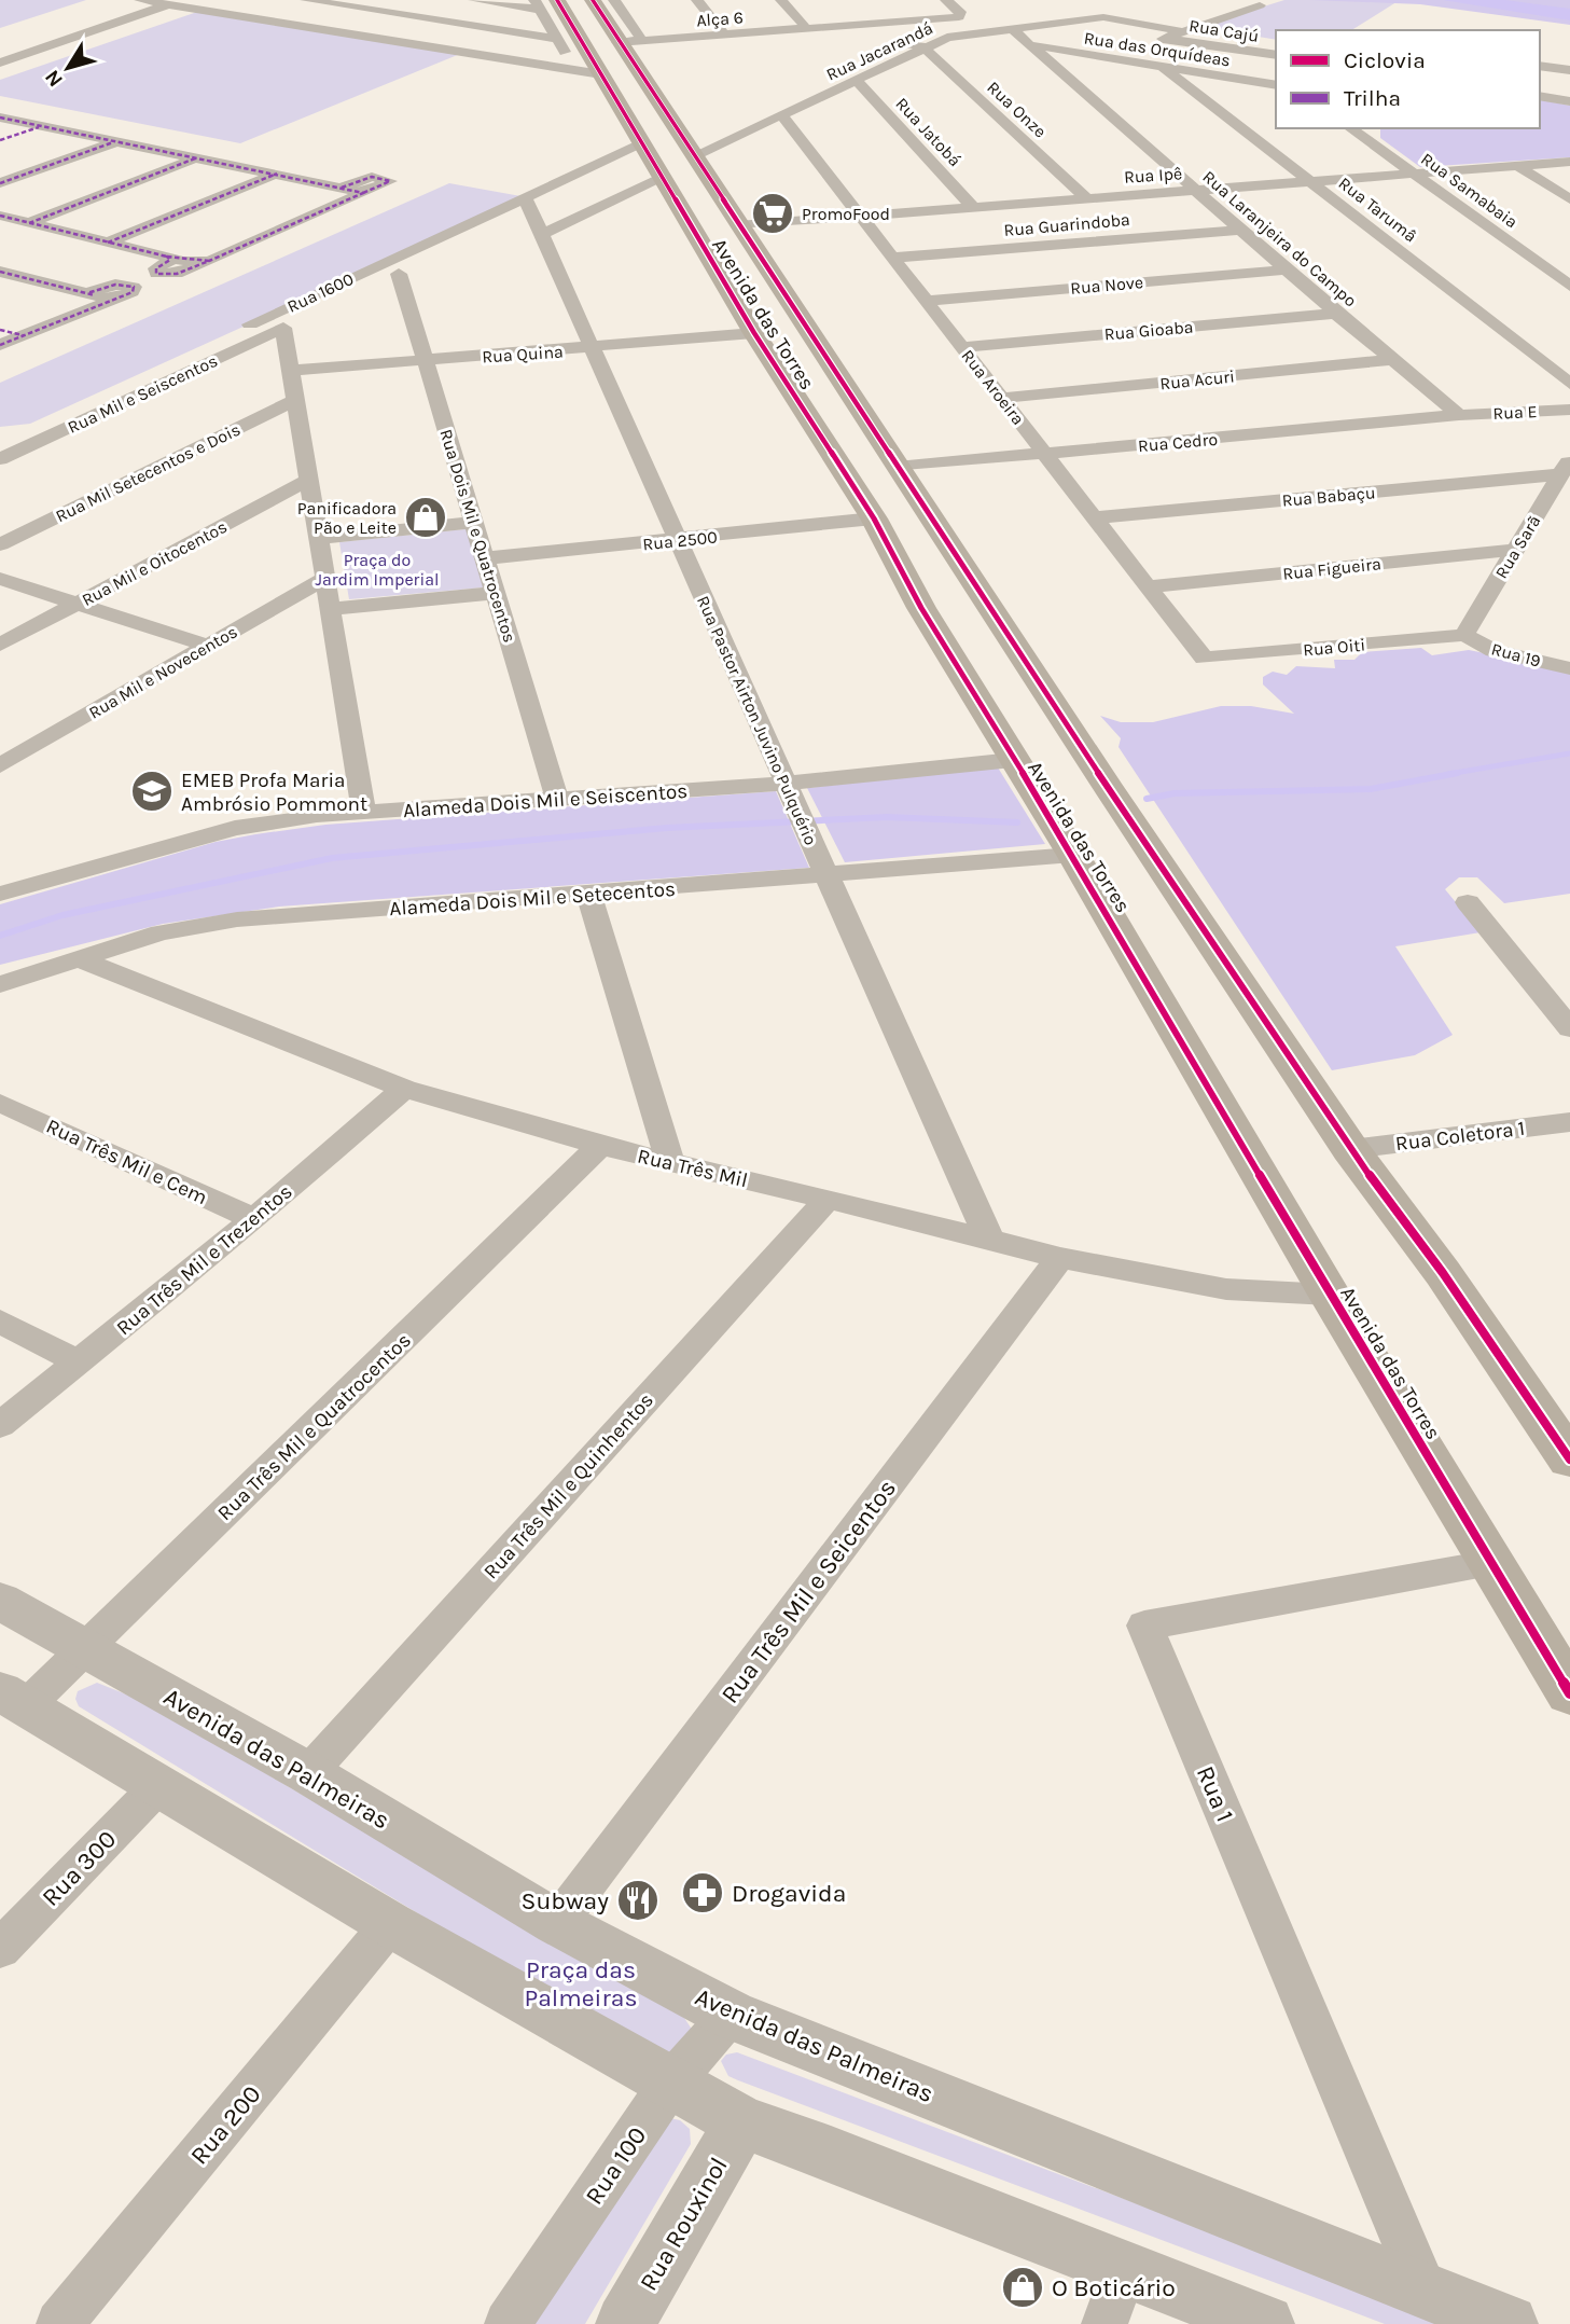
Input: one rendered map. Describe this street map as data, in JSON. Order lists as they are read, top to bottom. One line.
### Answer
{"streets":{"main road":["Avenida das Torres"],"street":["Alça 6","Rua Cajú","Rua das Orquídeas","Rua Jacarandá","Rua Onze","Rua Jatobá","Rua Ipê","Rua Samabaia","Rua Tarumâ","Rua Guarindoba","Rua Laranjeira do Campo","Rua Nove","Rua 1600","Rua Gioaba","Rua Quina","Rua Acuri","Rua Aroeira","Rua Mil e Seiscentos","Rua E","Rua Cedro","Rua Mil Setecentos e Dois","Rua Babaçu","Rua Dois Mil e Quatrocentos","Rua 2500","Rua Sarã","Rua Mil e Oitocentos","Rua Figueira","Rua Oiti","Rua 19","Rua Mil e Novecentos","Rua Pastor Airton Juvino Pulquério","Alameda Dois Mil e Seiscentos","Alameda Dois Mil e Setecentos","Rua Coletora 1","Rua Três Mil e Cem","Rua Três Mil","Rua Três Mil e Trezentos","Rua Três Mil e Quatrocentos","Rua Três Mil e Quinhentos","Rua Três Mil e Seicentos","Avenida das Palmeiras","Rua 1","Rua 300","Rua 200","Rua 100","Rua Rouxinol"]},"crossings":[["Alça 6","Avenida das Torres"],["Rua das Orquídeas","Rua Tarumâ"],["Rua das Orquídeas","Rua Laranjeira do Campo"],["Rua Jacarandá","Rua Onze"],["Rua Jacarandá","Rua Jatobá"],["Rua Jacarandá","Rua Laranjeira do Campo"],["Rua Jacarandá","Avenida das Torres"],["Rua Jacarandá","Rua Aroeira"],["Rua Onze","Rua Ipê"],["Rua Jatobá","Rua Ipê"],["Rua Ipê","Rua Samabaia"],["Rua Ipê","Rua Tarumâ"],["Rua Ipê","Rua Laranjeira do Campo"],["Rua Ipê","Avenida das Torres"],["Rua Ipê","Rua Aroeira"],["Rua Guarindoba","Rua Laranjeira do Campo"],["Rua Guarindoba","Rua Aroeira"],["Rua Laranjeira do Campo","Rua Nove"],["Rua Laranjeira do Campo","Rua Gioaba"],["Rua Laranjeira do Campo","Rua Acuri"],["Rua Laranjeira do Campo","Rua E"],["Rua Laranjeira do Campo","Rua Cedro"],["Rua Nove","Rua Aroeira"],["Rua 1600","Avenida das Torres"],["Rua 1600","Rua Pastor Airton Juvino Pulquério"],["Avenida das Torres","Rua Quina"],["Avenida das Torres","Rua Cedro"],["Avenida das Torres","Rua 2500"],["Avenida das Torres","Rua Pastor Airton Juvino Pulquério"],["Avenida das Torres","Alameda Dois Mil e Seiscentos"],["Avenida das Torres","Alameda Dois Mil e Setecentos"],["Avenida das Torres","Rua Coletora 1"],["Avenida das Torres","Rua Três Mil"],["Avenida das Torres","Rua 1"],["Rua Gioaba","Rua Aroeira"],["Rua Quina","Rua Mil e Seiscentos"],["Rua Quina","Rua Dois Mil e Quatrocentos"],["Rua Quina","Rua Pastor Airton Juvino Pulquério"],["Rua Acuri","Rua Aroeira"],["Rua Aroeira","Rua Cedro"],["Rua Aroeira","Rua Babaçu"],["Rua Aroeira","Rua Figueira"],["Rua Aroeira","Rua Oiti"],["Rua E","Rua Cedro"],["Rua Babaçu","Rua Sarã"],["Rua Dois Mil e Quatrocentos","Rua 2500"],["Rua Dois Mil e Quatrocentos","Alameda Dois Mil e Seiscentos"],["Rua 2500","Rua Pastor Airton Juvino Pulquério"],["Rua Sarã","Rua Figueira"],["Rua Sarã","Rua Oiti"],["Rua Sarã","Rua 19"],["Rua Oiti","Rua 19"],["Rua Pastor Airton Juvino Pulquério","Alameda Dois Mil e Seiscentos"],["Rua Pastor Airton Juvino Pulquério","Alameda Dois Mil e Setecentos"],["Rua Pastor Airton Juvino Pulquério","Rua Três Mil"],["Alameda Dois Mil e Setecentos","Rua Três Mil"],["Rua Três Mil e Cem","Rua Três Mil e Trezentos"],["Rua Três Mil","Rua Três Mil e Trezentos"],["Rua Três Mil","Rua Três Mil e Quatrocentos"],["Rua Três Mil","Rua Três Mil e Quinhentos"],["Rua Três Mil","Rua Três Mil e Seicentos"],["Rua Três Mil e Quatrocentos","Avenida das Palmeiras"],["Rua Três Mil e Quinhentos","Avenida das Palmeiras"],["Rua Três Mil e Seicentos","Avenida das Palmeiras"],["Avenida das Palmeiras","Rua 1"],["Avenida das Palmeiras","Rua 100"]],"parks":["Praça do Jardim Imperial","Praça das Palmeiras"],"places":{"supermarket":["PromoFood"],"shop":["Panificadora Pão e Leite","O Boticário"],"school or university":["EMEB Profª Maria Ambrósio Pommont"],"pharmacy":["Drogavida"],"restaurant":["Subway"]},"legend":["Ciclovia","Trilha"],"north":"bottom left"}
